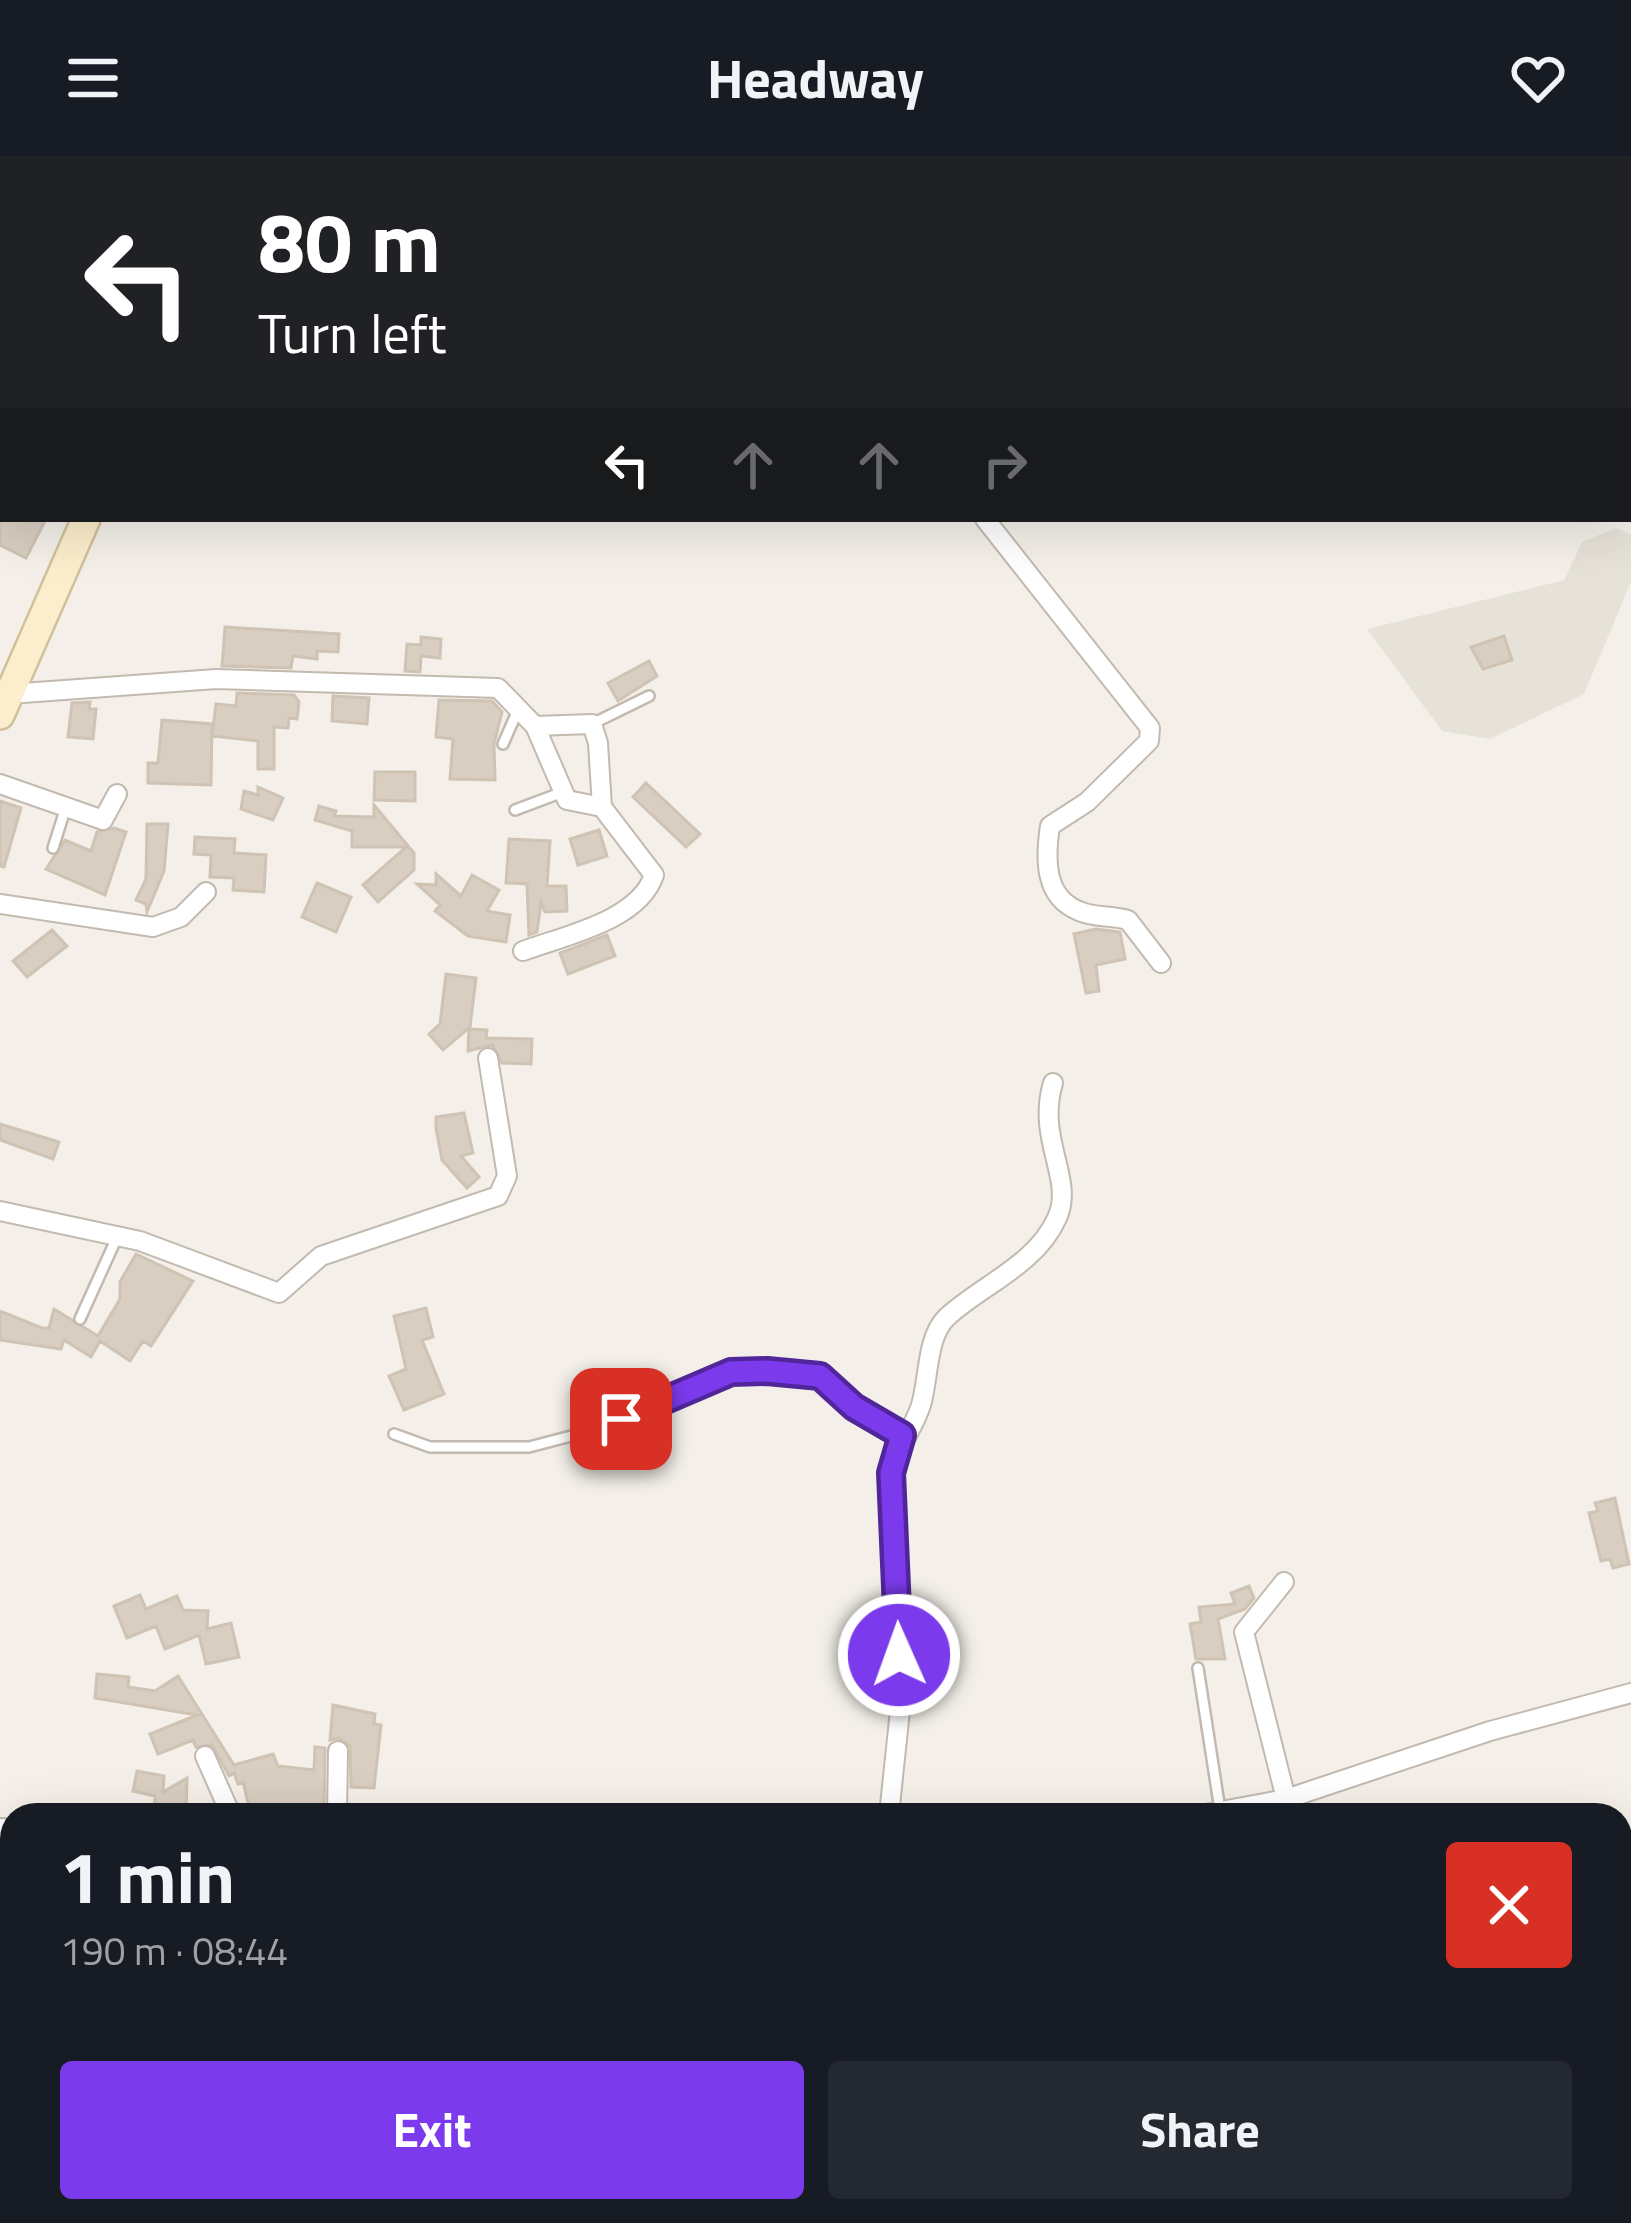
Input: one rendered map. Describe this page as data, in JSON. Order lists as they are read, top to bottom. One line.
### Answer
{"page":{"header":"Headway","turn":["80 m","Turn left"],"heading":["1 min","190 m · 08:44"],"buttons":["Exit","Share"]}}
